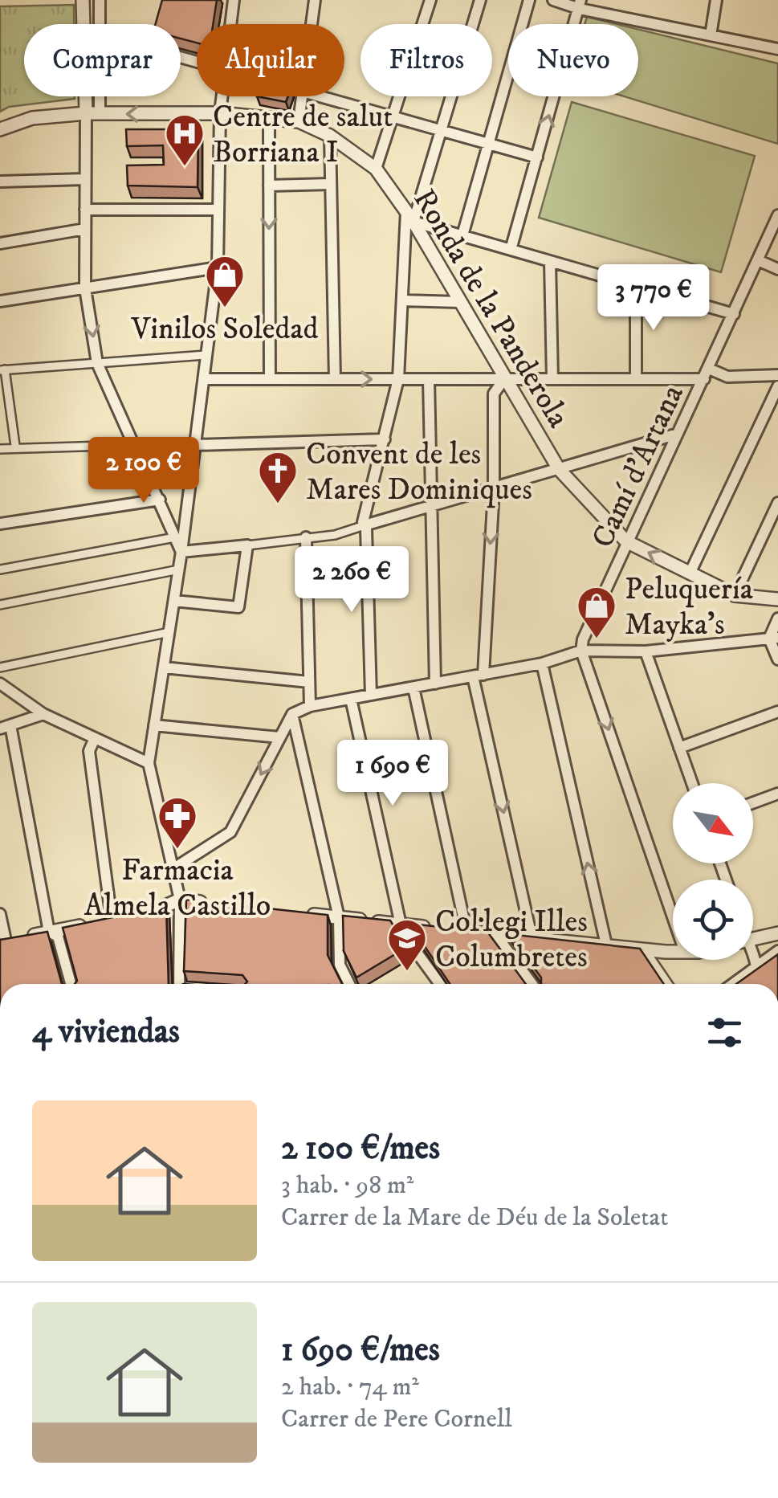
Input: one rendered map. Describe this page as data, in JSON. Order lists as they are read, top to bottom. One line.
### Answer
{"streets":{"street":["Ronda de la Panderola","Camí d'Artana"]},"crossings":[["Ronda de la Panderola","Camí d'Artana"]],"places":{"hospital":["Centre de salut Borriana I"],"shop":["Vinilos Soledad","Peluquería Mayka's"],"church":["Convent de les Mares Dominiques"],"pharmacy":["Farmacia Almela Castillo"],"school or university":["Col·legi Illes Columbretes"]},"north":"bottom right","page":{"chip":["Comprar","Alquilar","Filtros","Nuevo"],"price":["3 770 €","2 100 €","2 260 €","1 690 €"],"heading":"4 viviendas","list":[{"name":"2 100 €/mes","note":"3 hab. · 98 m² · Carrer de la Mare de Déu de la Soletat"},{"name":"1 690 €/mes","note":"2 hab. · 74 m² · Carrer de Pere Cornell"}]}}
